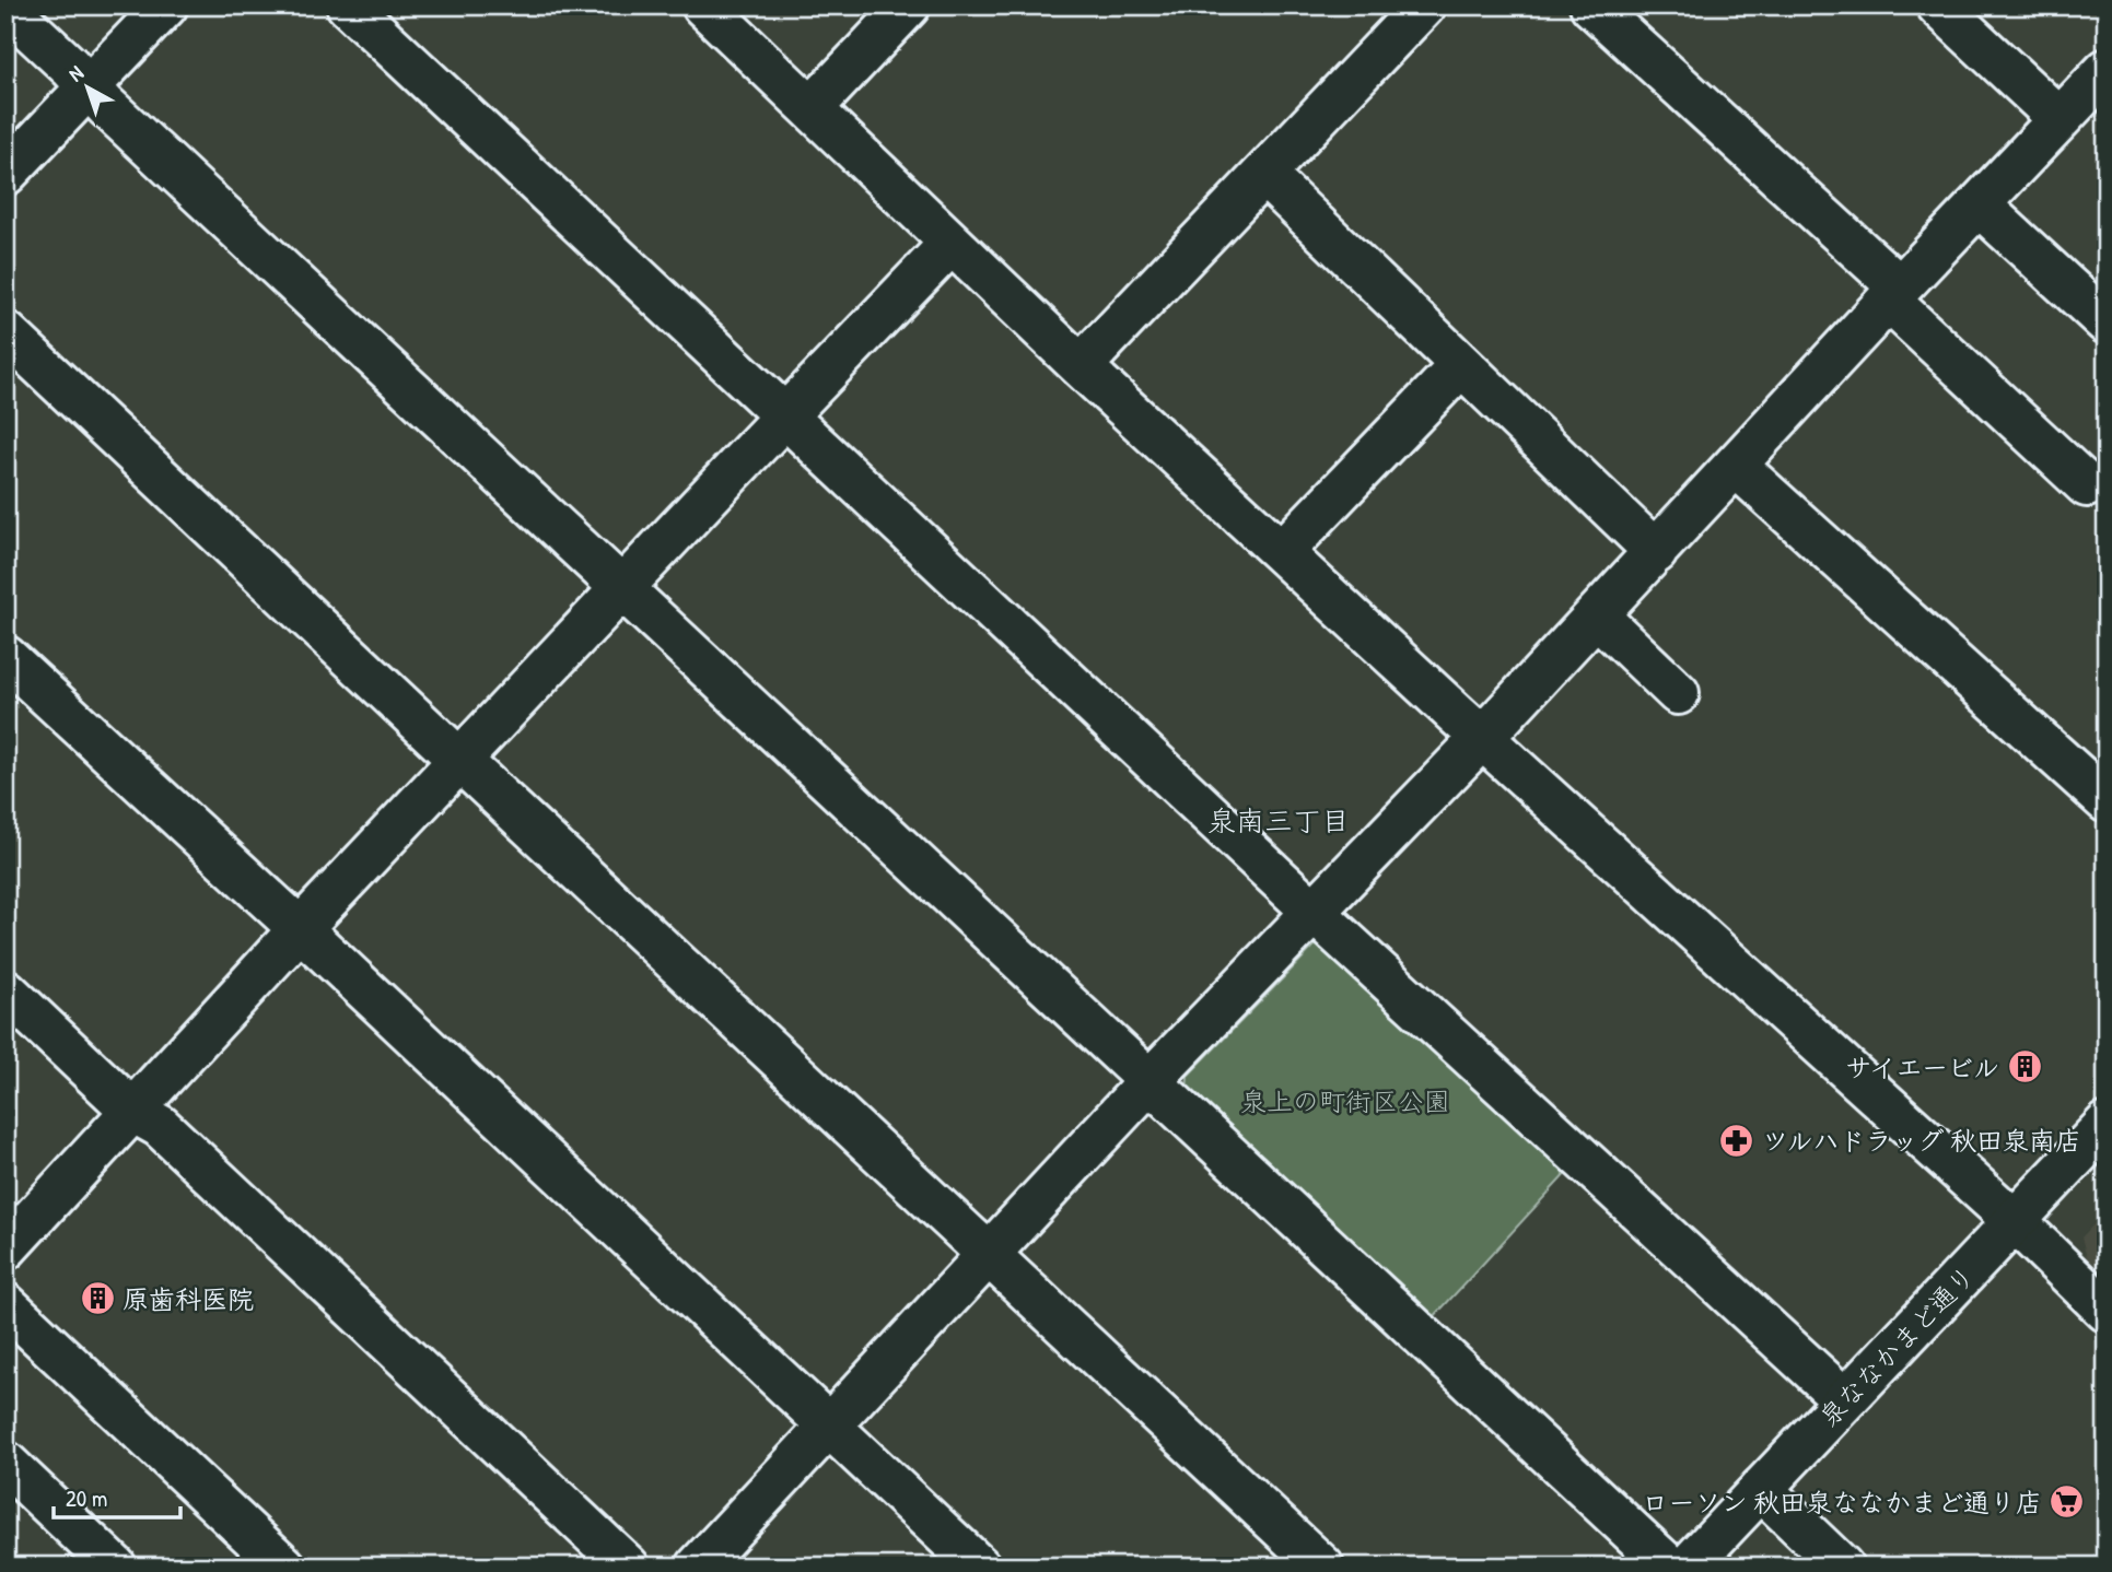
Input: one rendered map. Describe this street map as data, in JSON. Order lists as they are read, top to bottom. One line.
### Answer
{"streets":{"street":["泉ななかまど通り"]},"districts":["泉南三丁目"],"parks":["泉上の町街区公園"],"places":{"building":["サイエービル","原歯科医院"],"pharmacy":["ツルハドラッグ 秋田泉南店"],"supermarket":["ローソン 秋田泉ななかまど通り店"]},"scale_bar":"20 m","north":"top left"}
